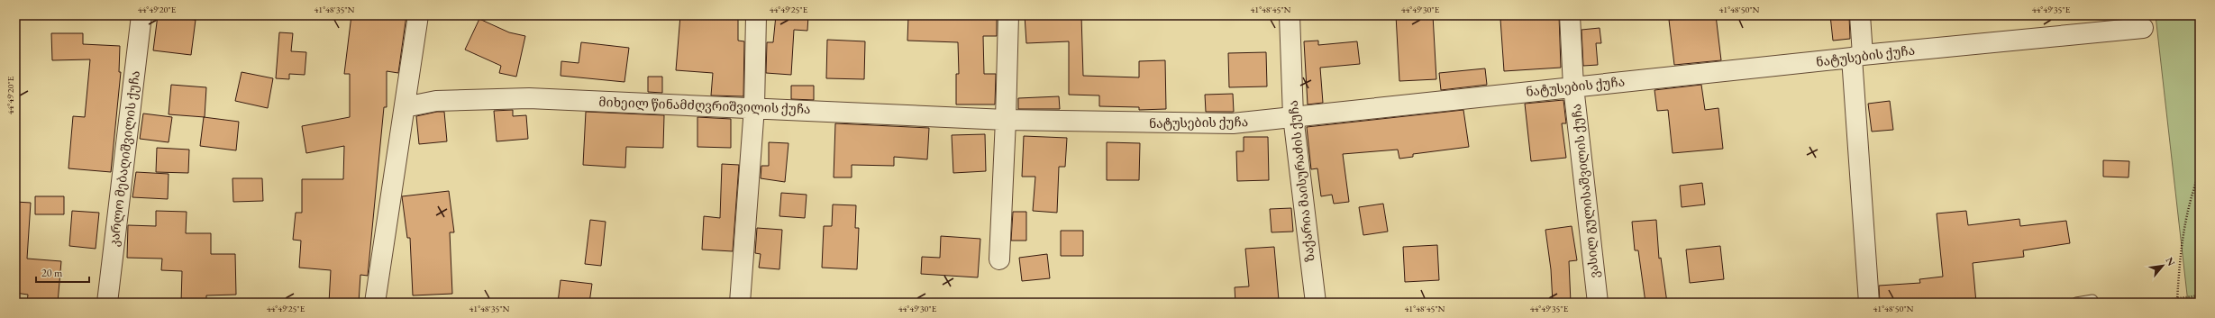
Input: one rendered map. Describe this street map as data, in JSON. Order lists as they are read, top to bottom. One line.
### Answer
{"streets":{"street":["ნატუსების ქუჩა","მიხეილ წინამძღვრიშვილის ქუჩა","კარლო მებაღიშვილის ქუჩა","ზაქარია მაისურაძის ქუჩა","ვასილ გულისაშვილის ქუჩა"]},"crossings":[["ნატუსების ქუჩა","მიხეილ წინამძღვრიშვილის ქუჩა"],["ნატუსების ქუჩა","ზაქარია მაისურაძის ქუჩა"],["ნატუსების ქუჩა","ვასილ გულისაშვილის ქუჩა"]],"scale_bar":"20 m","north":"top right","coordinates":["44°49'20\"E","41°48'35\"N","44°49'25\"E","41°48'45\"N","44°49'30\"E","41°48'50\"N","44°49'35\"E"]}
